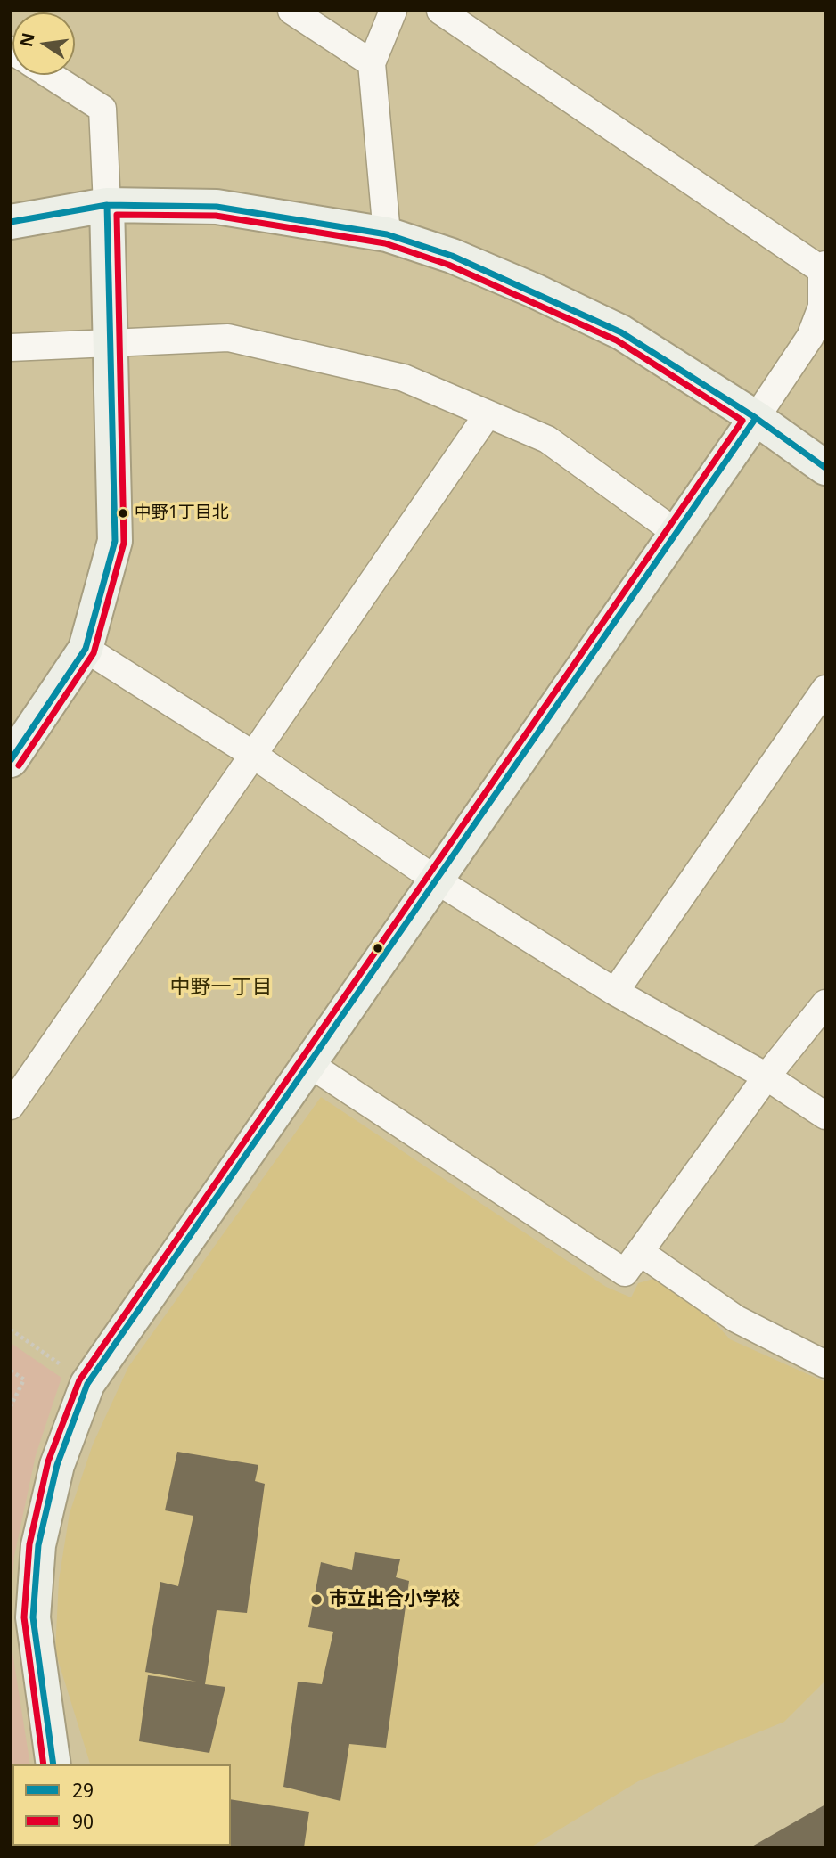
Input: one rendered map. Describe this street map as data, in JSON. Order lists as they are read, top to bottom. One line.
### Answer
{"districts":["中野一丁目"],"places":["中野1丁目北","市立出合小学校"],"lines":["transit line 29","transit line 90"],"legend":["29","90"],"north":"left"}
